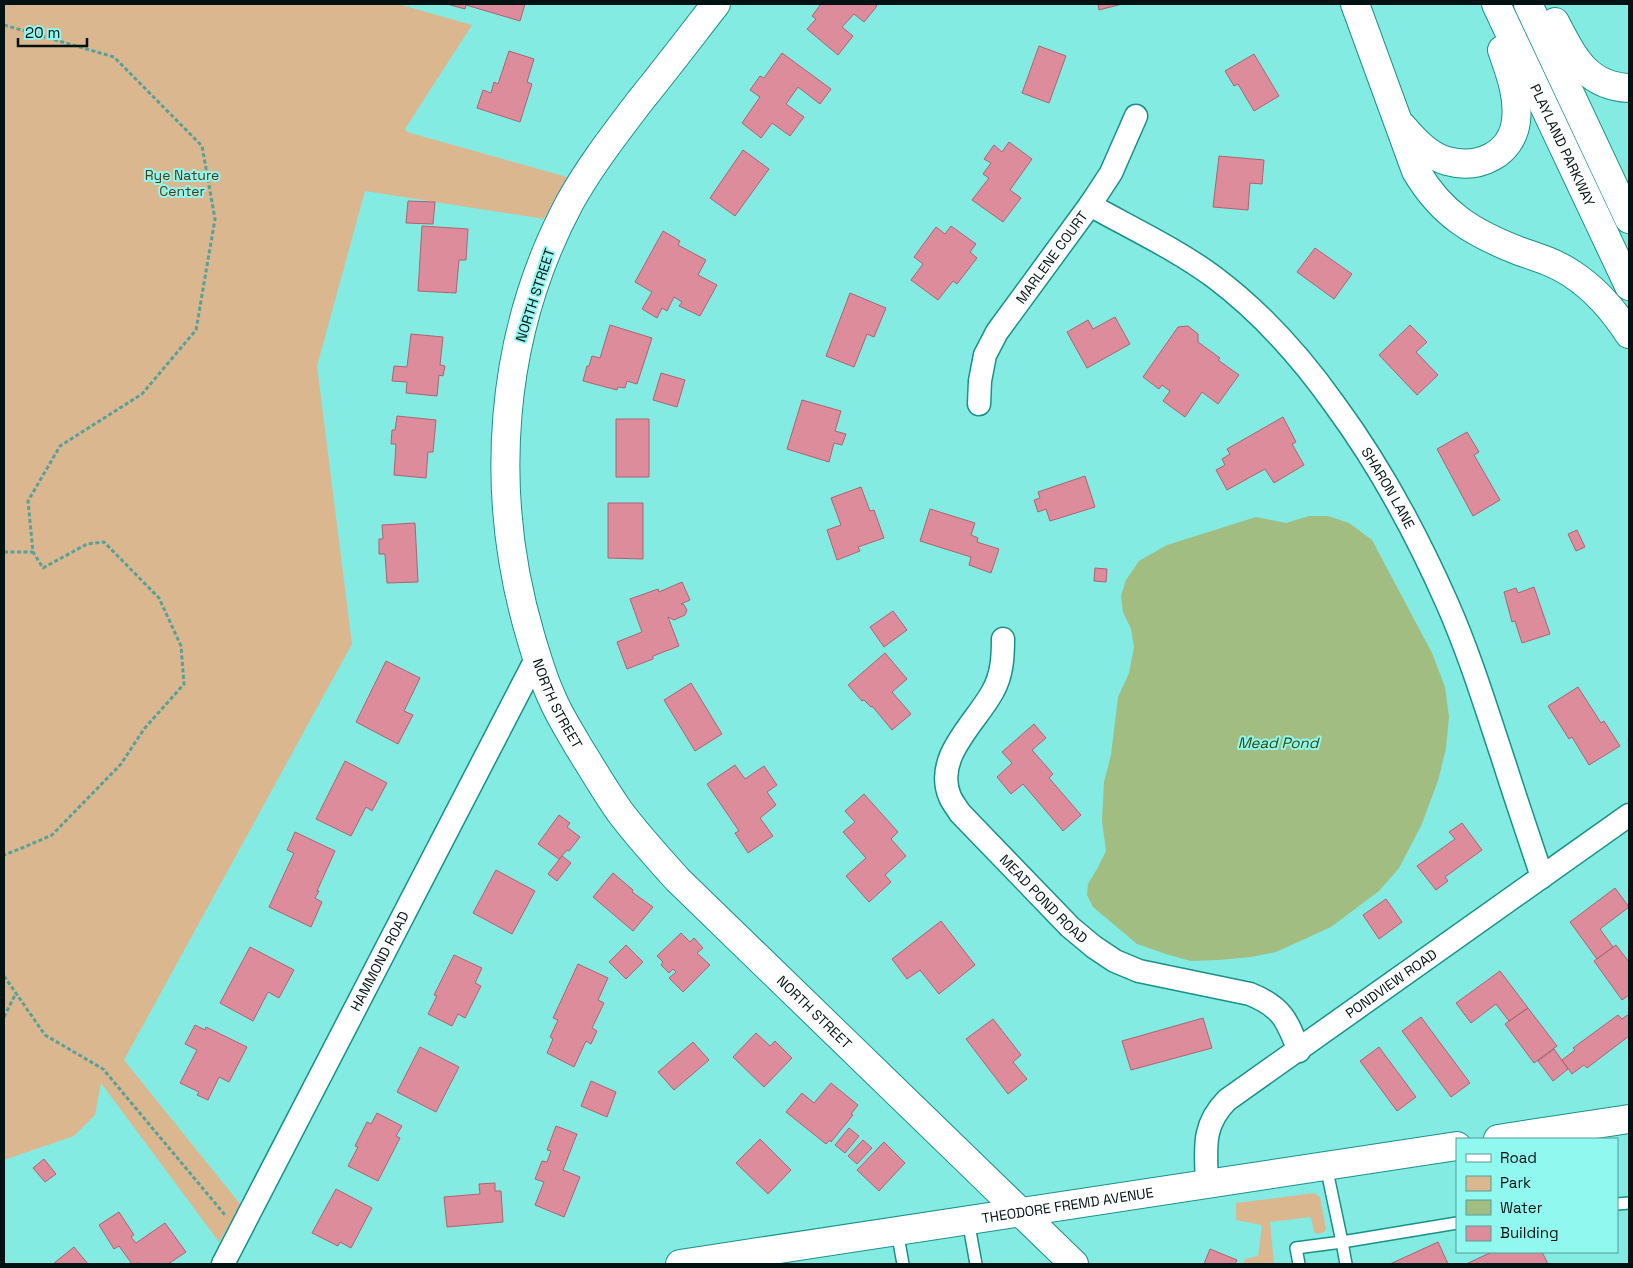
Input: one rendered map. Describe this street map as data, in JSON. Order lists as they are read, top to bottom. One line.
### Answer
{"streets":{"street":["PLAYLAND PARKWAY","MARLENE COURT","NORTH STREET","SHARON LANE","MEAD POND ROAD","HAMMOND ROAD","PONDVIEW ROAD","THEODORE FREMD AVENUE"]},"crossings":[["MARLENE COURT","SHARON LANE"],["NORTH STREET","HAMMOND ROAD"],["NORTH STREET","THEODORE FREMD AVENUE"],["SHARON LANE","PONDVIEW ROAD"],["MEAD POND ROAD","PONDVIEW ROAD"],["PONDVIEW ROAD","THEODORE FREMD AVENUE"]],"water":["Mead Pond"],"parks":["Rye Nature Center"],"legend":["Road","Park","Water","Building"],"scale_bar":"20 m"}
